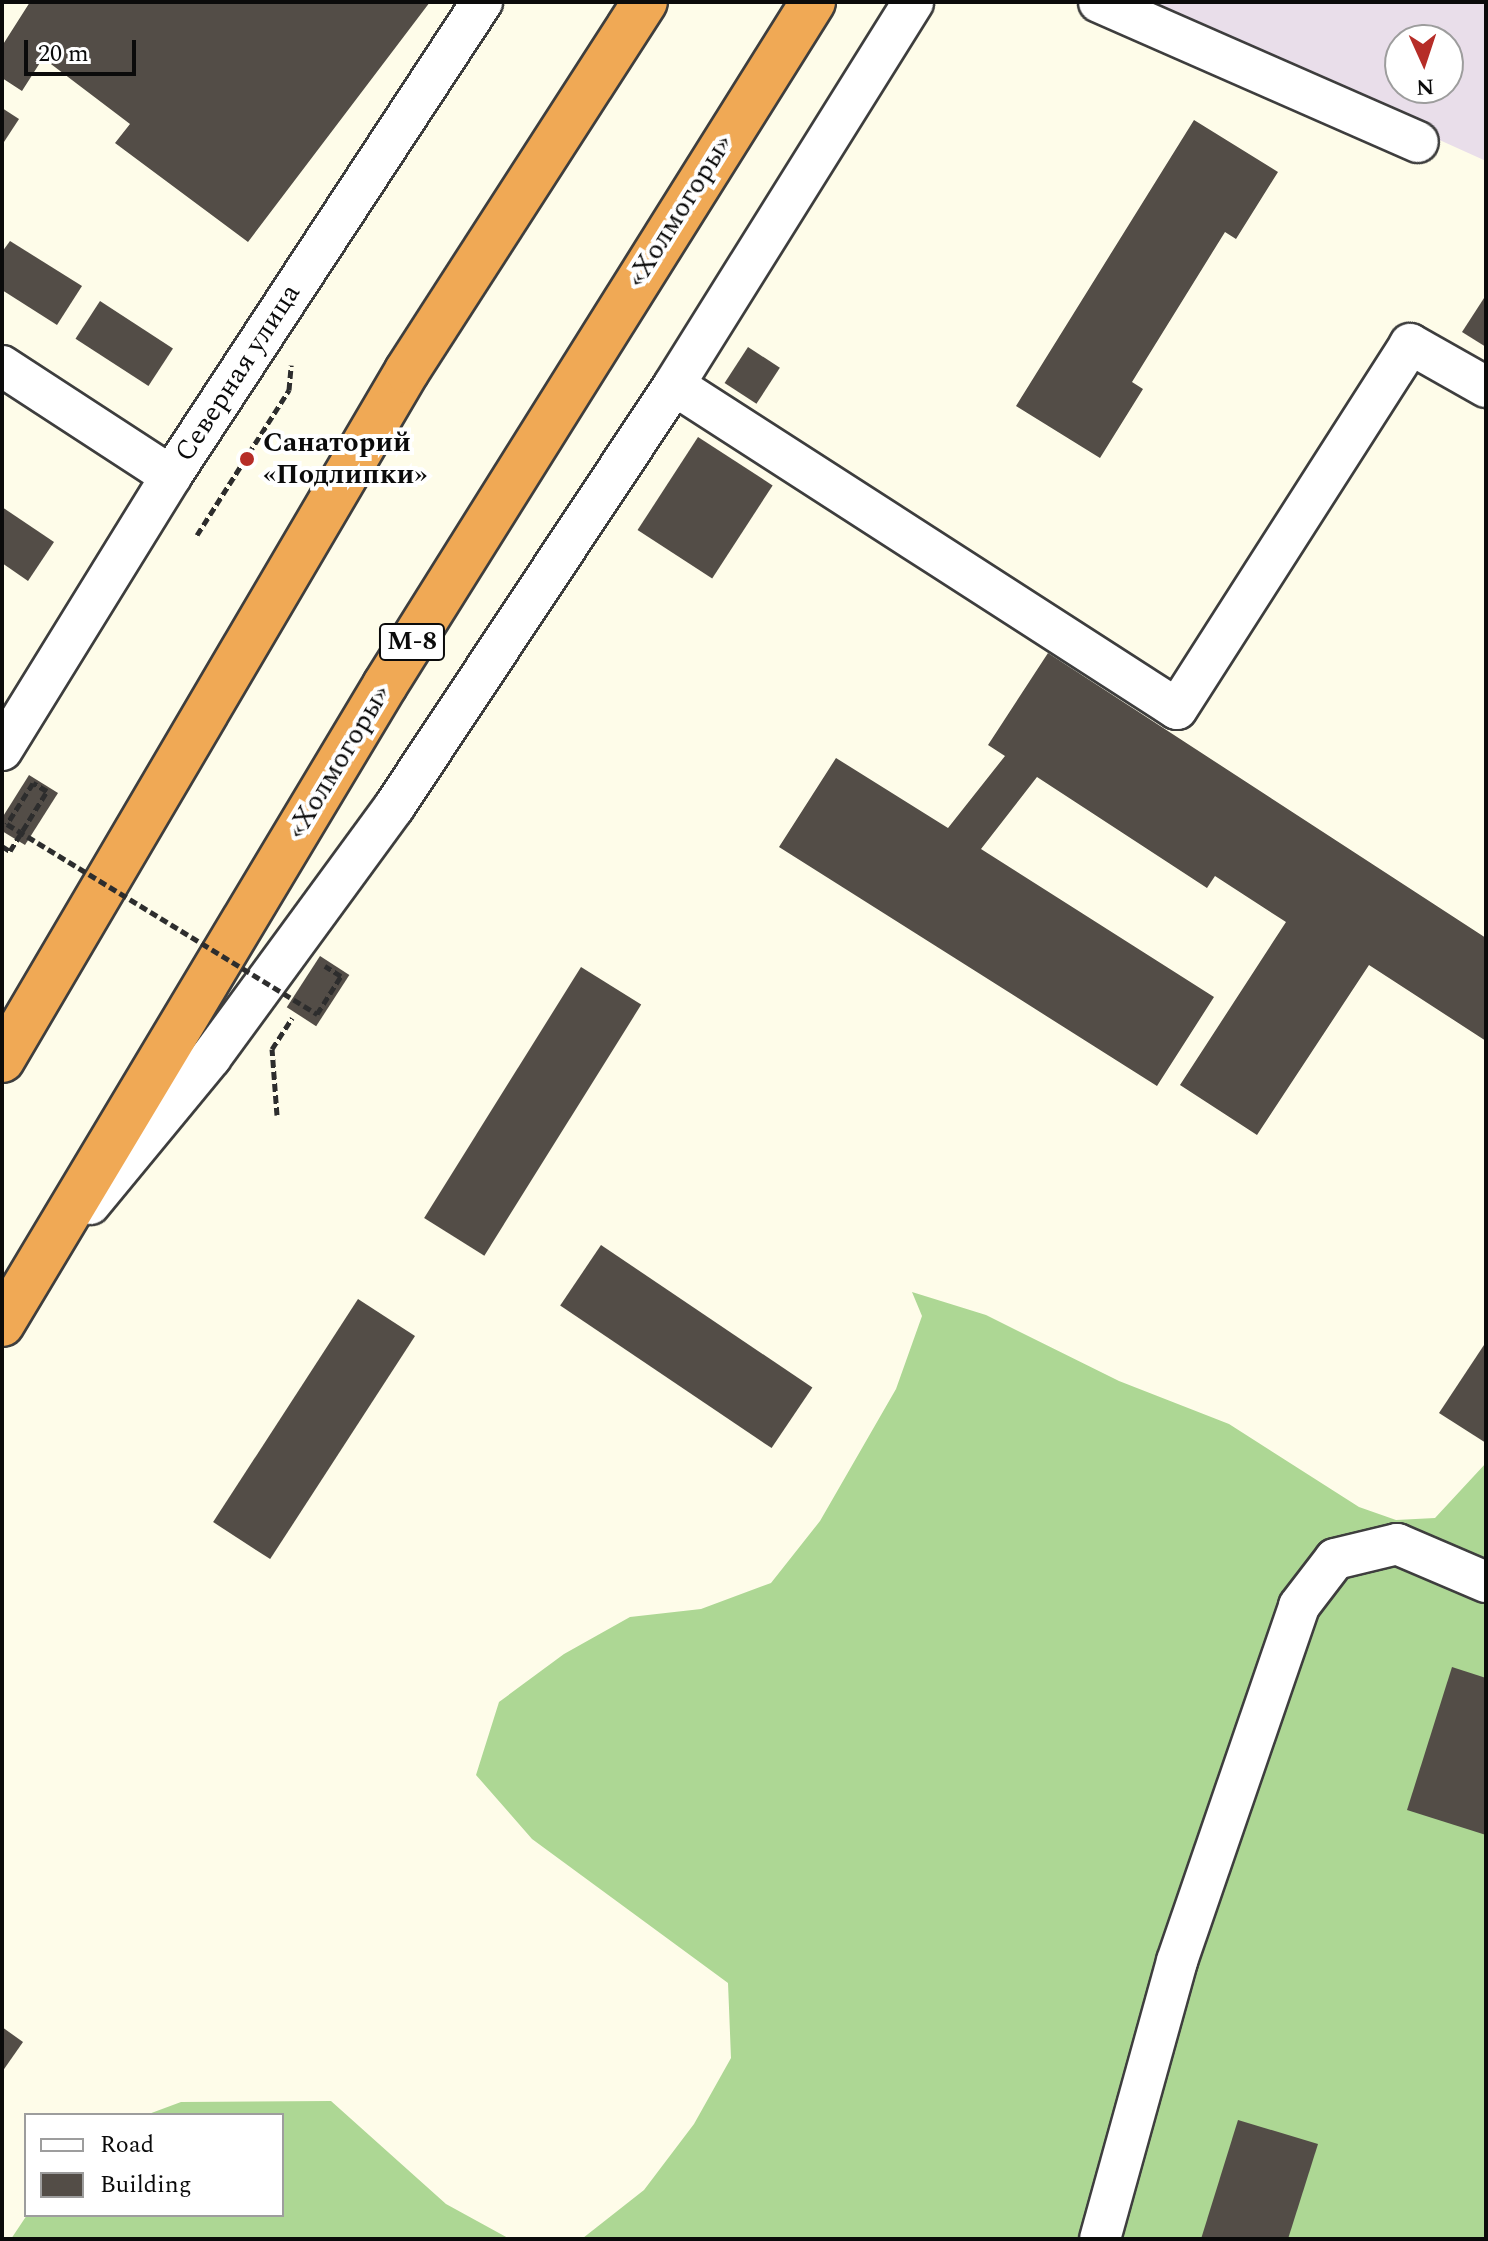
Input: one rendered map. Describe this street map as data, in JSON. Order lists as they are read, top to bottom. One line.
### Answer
{"streets":{"highway":["«Холмогоры»","М-8"],"street":["Северная улица"]},"places":["Санаторий «Подлипки»"],"legend":["Road","Building"],"scale_bar":"20 m","north":"bottom"}
